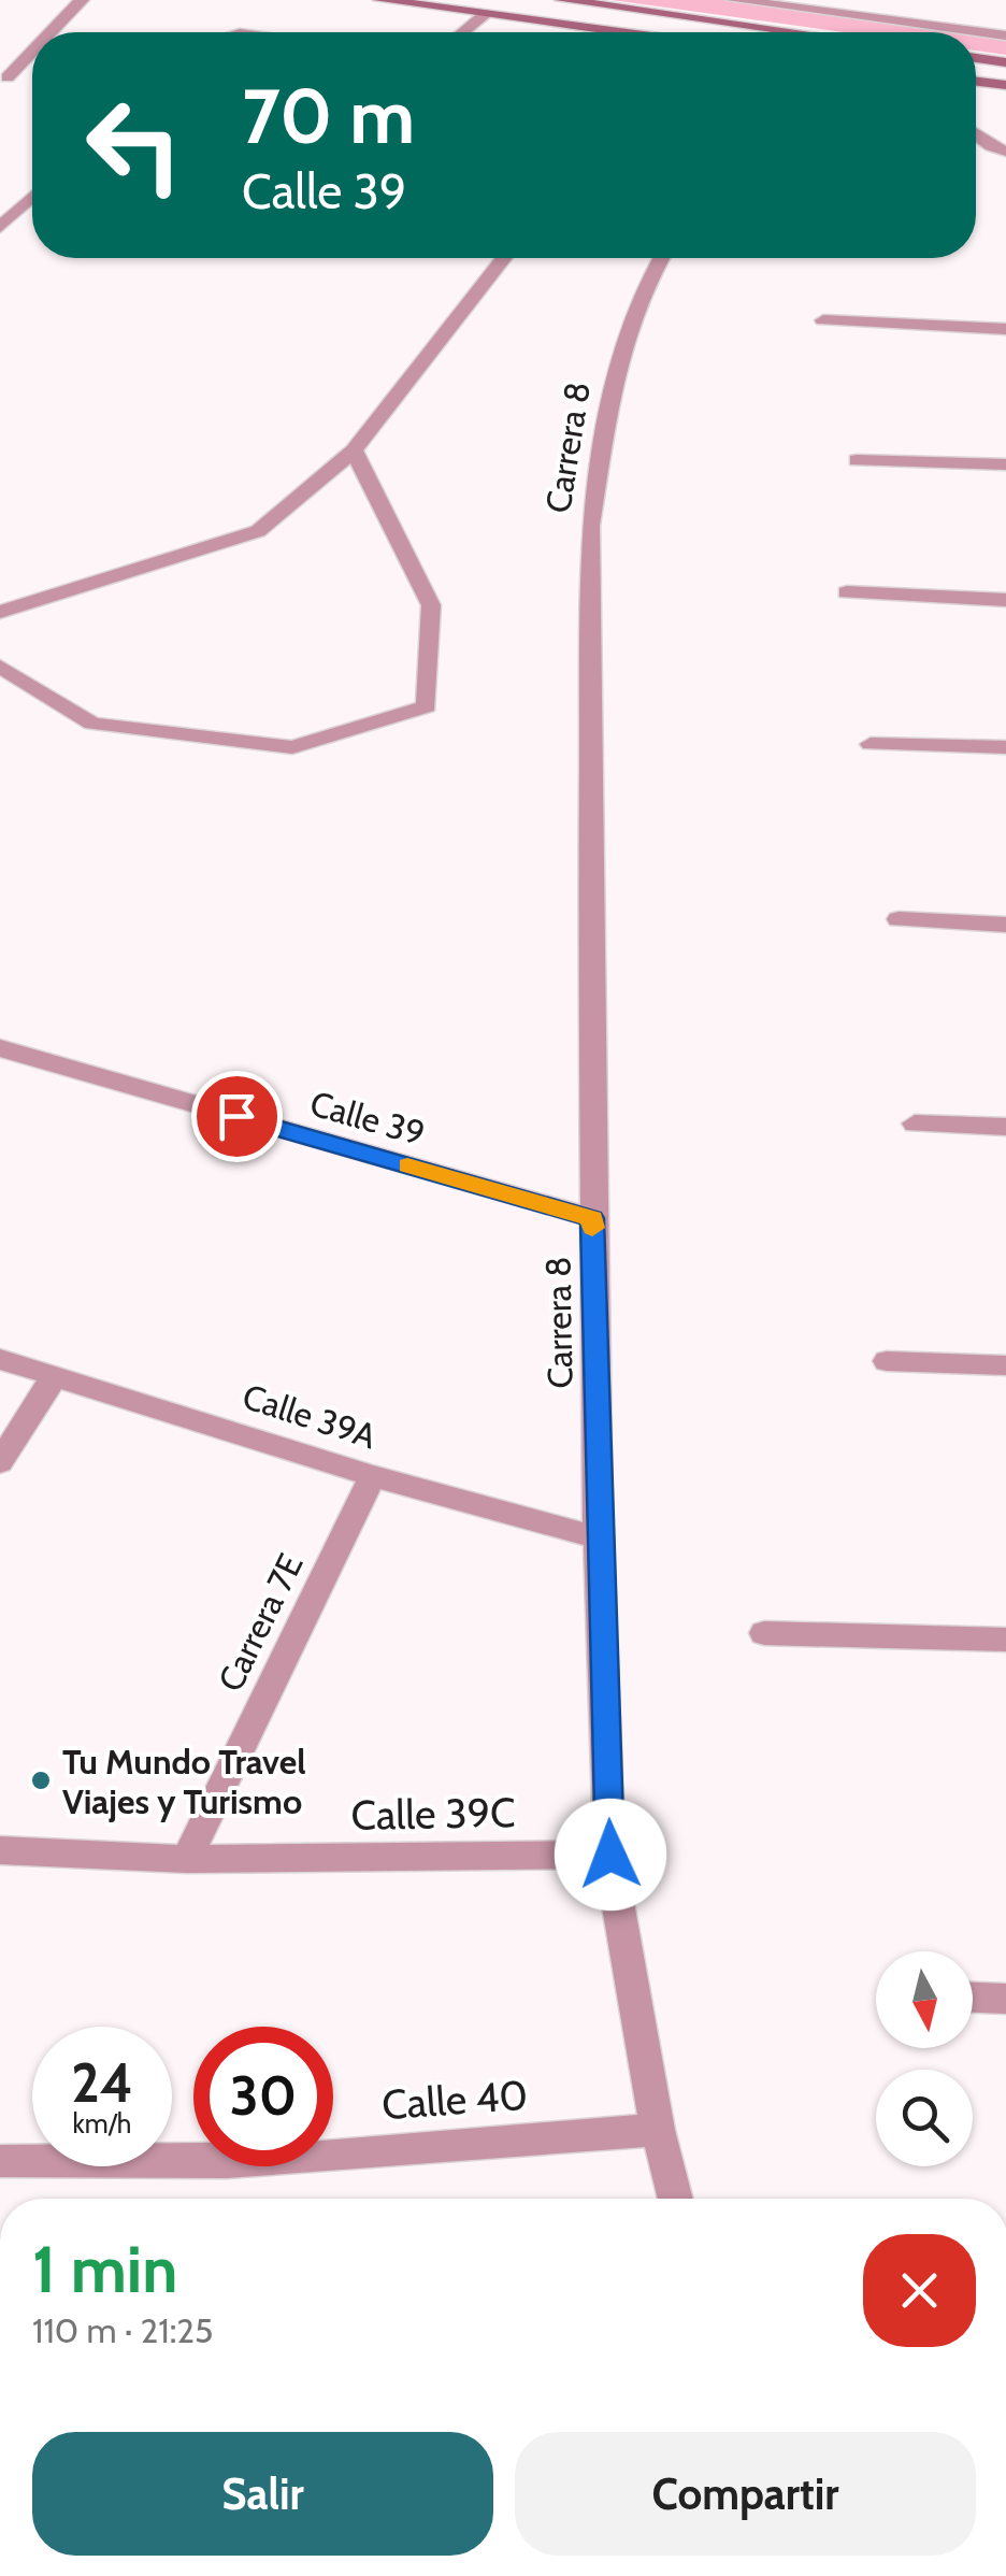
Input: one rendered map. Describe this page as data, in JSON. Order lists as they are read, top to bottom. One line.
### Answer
{"streets":{"street":["Carrera 8","Calle 39","Calle 39A","Carrera 7E","Calle 39C","Calle 40"]},"crossings":[["Carrera 8","Calle 39"],["Carrera 8","Calle 39A"],["Carrera 8","Calle 39C"],["Carrera 8","Calle 40"],["Calle 39A","Carrera 7E"],["Carrera 7E","Calle 39C"]],"places":["Tu Mundo Travel Viajes y Turismo"],"north":"bottom","page":{"turn":["70 m","Calle 39"],"speed":"24 km/h","limit":"30","heading":["1 min","110 m · 21:25"],"buttons":["Salir","Compartir"]}}
